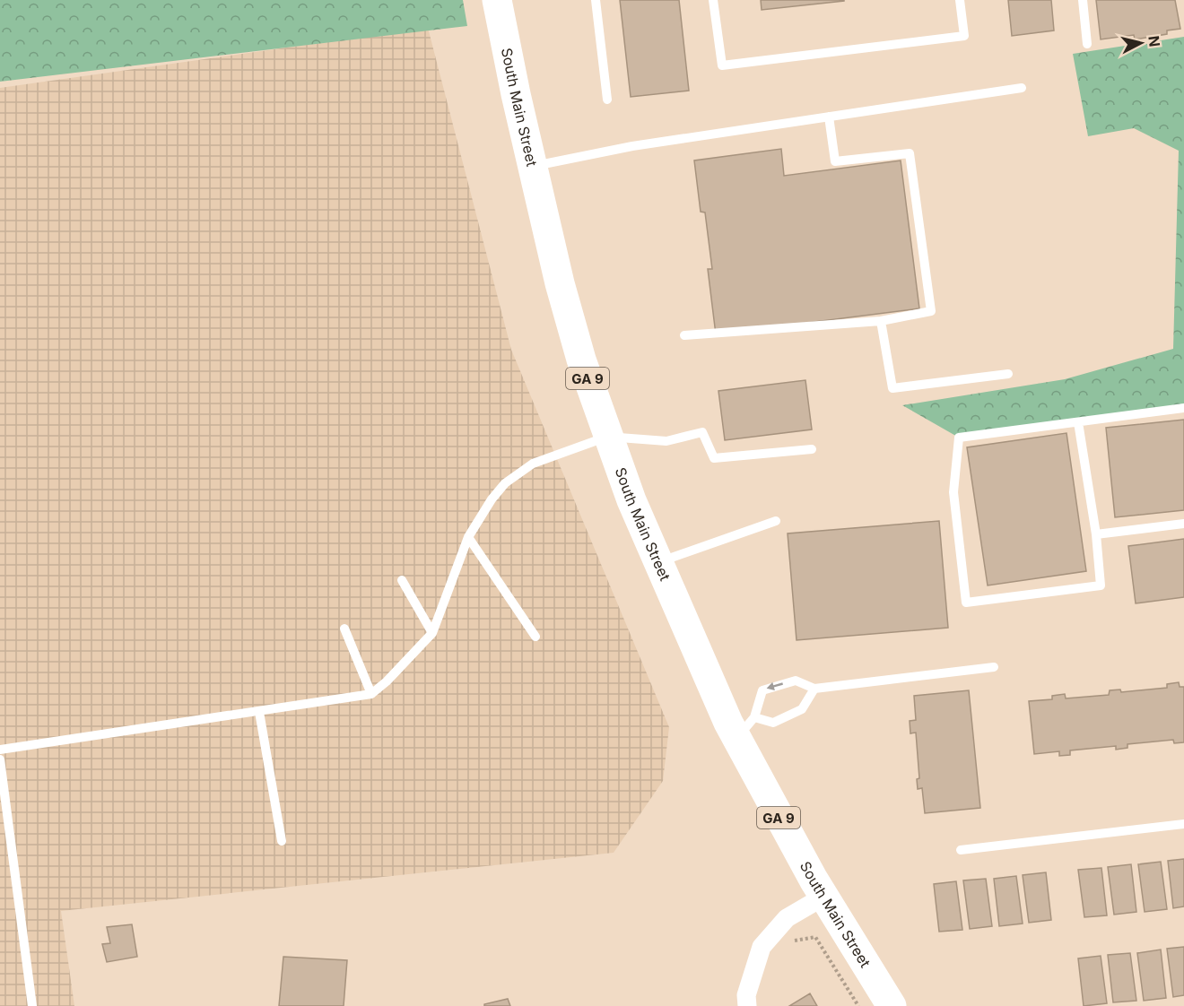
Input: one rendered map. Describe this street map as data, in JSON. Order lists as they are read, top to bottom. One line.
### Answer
{"streets":{"highway":["South Main Street","GA 9"]},"north":"right"}
